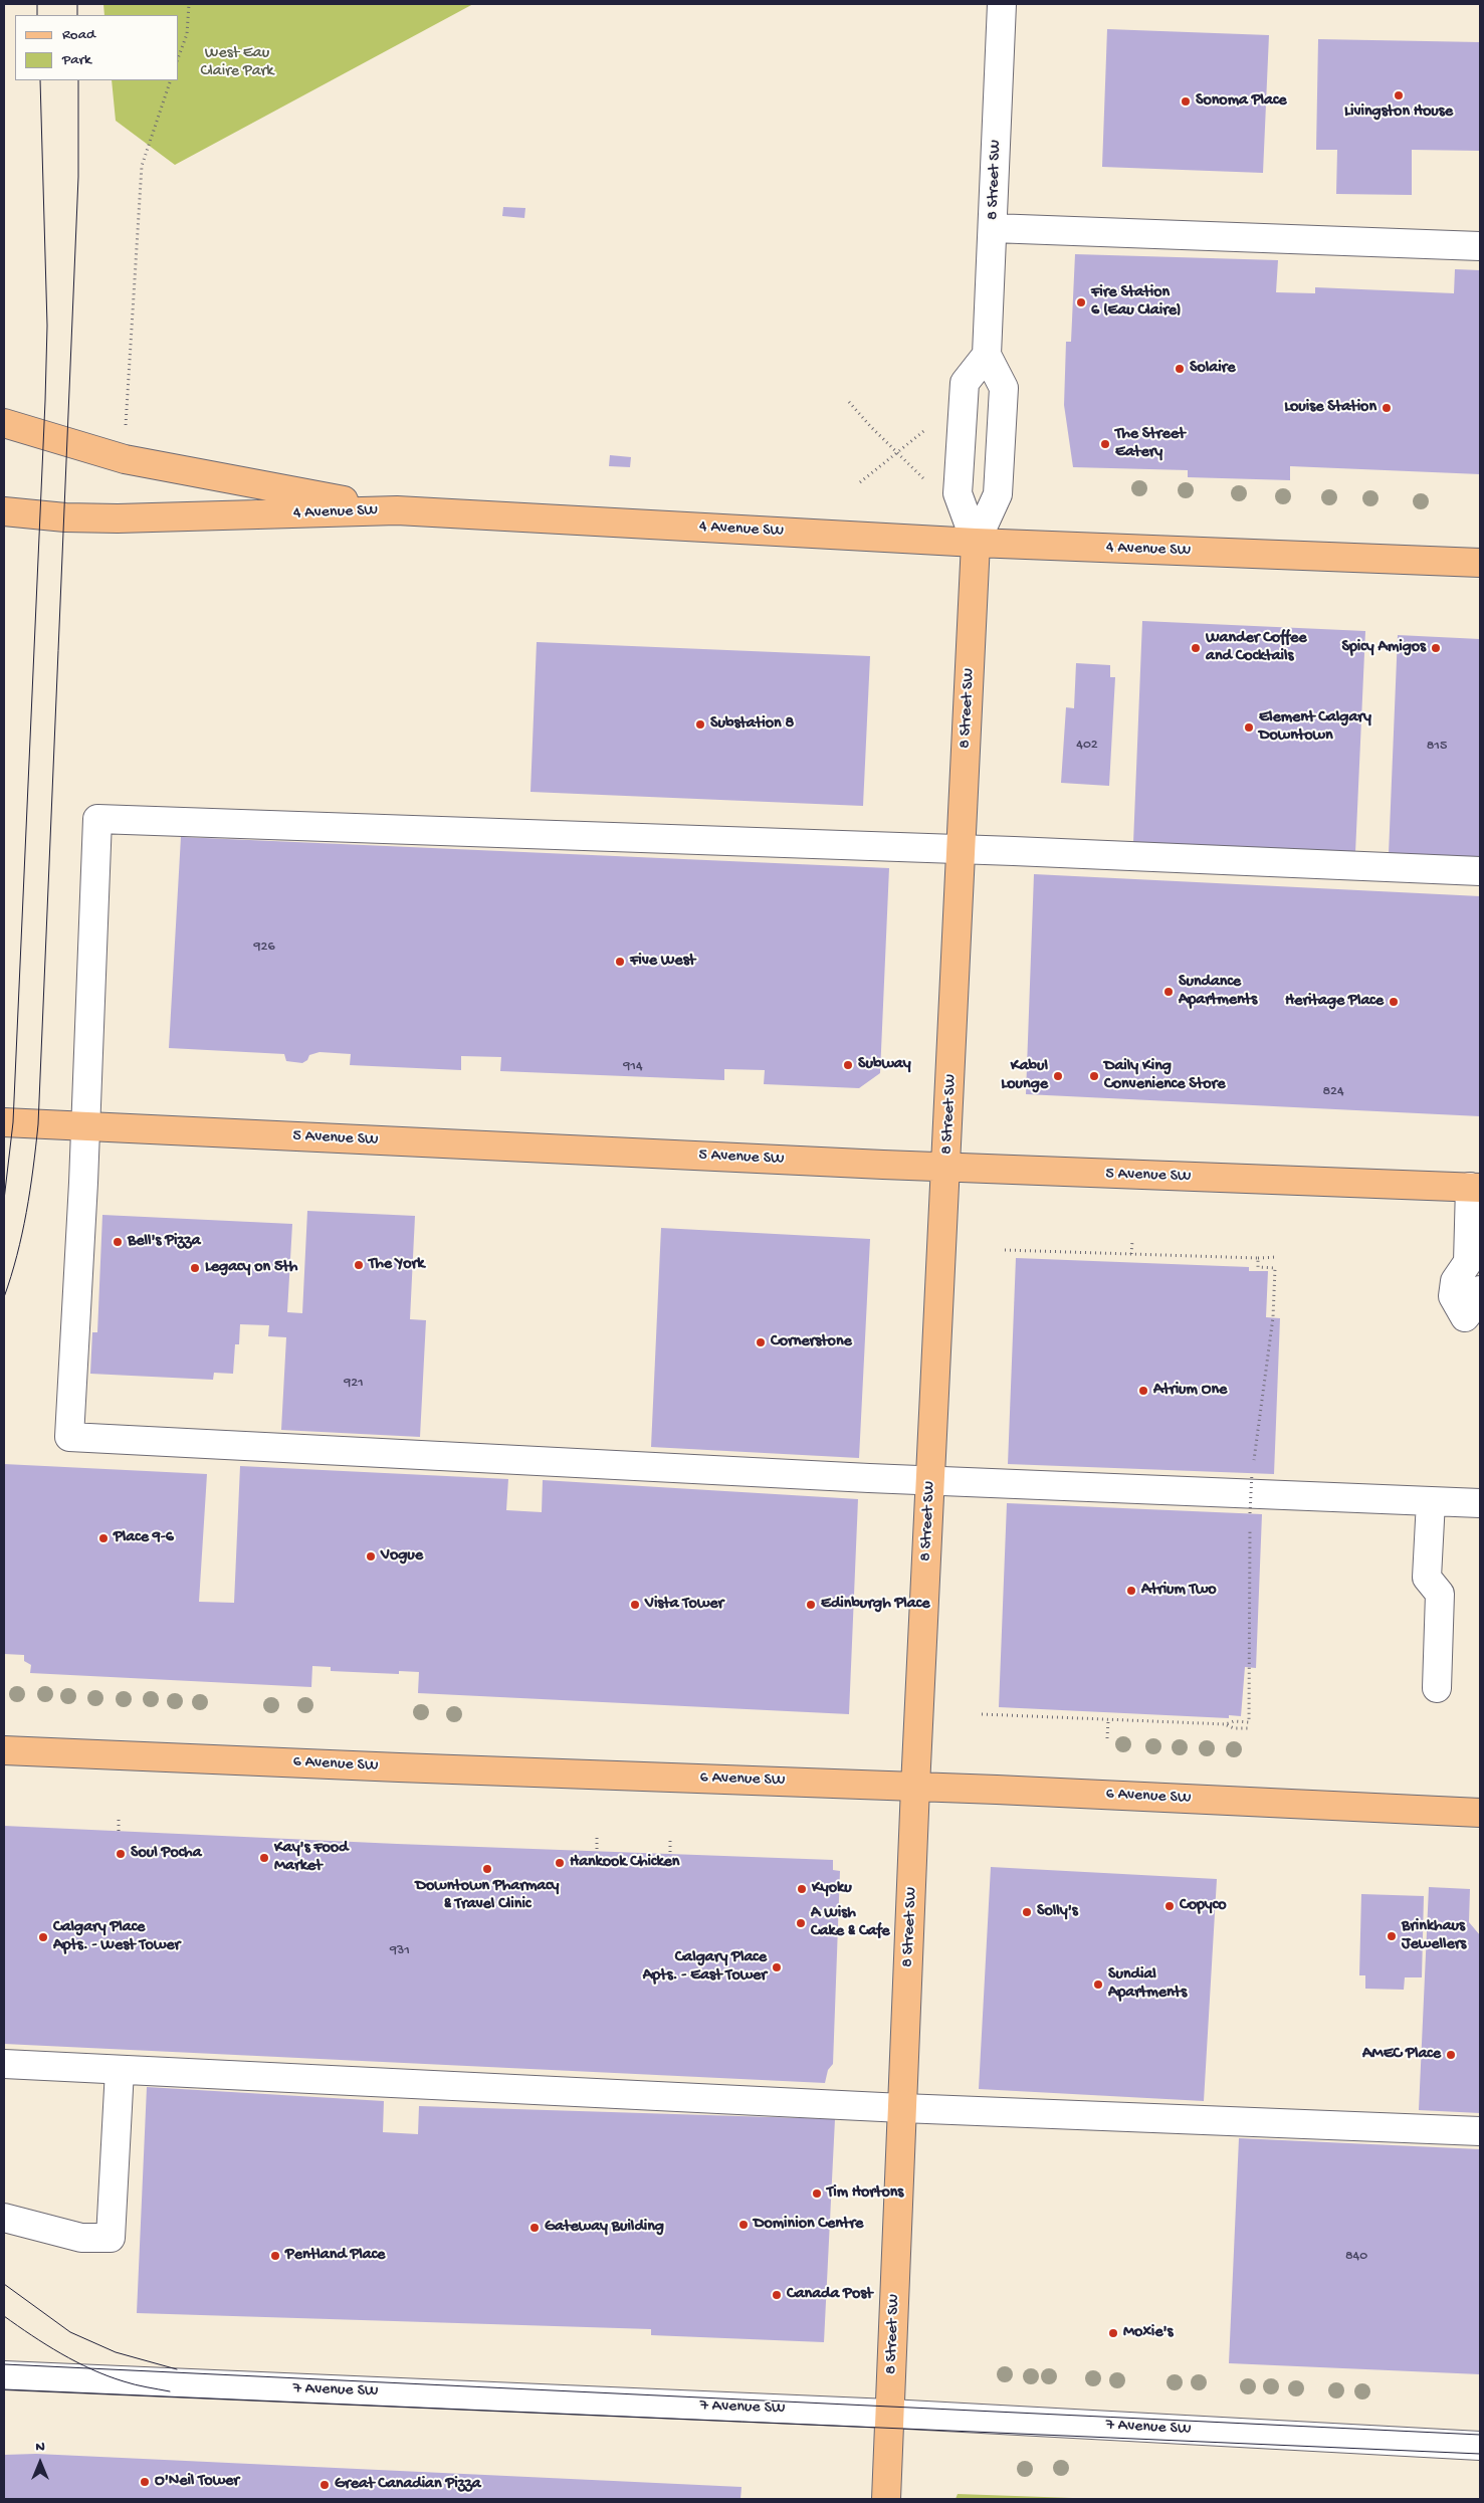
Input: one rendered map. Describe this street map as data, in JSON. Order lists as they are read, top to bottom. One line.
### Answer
{"streets":{"main road":["8 Street SW","4 Avenue SW","5 Avenue SW","6 Avenue SW"],"street":["7 Avenue SW"]},"crossings":[["8 Street SW","4 Avenue SW"],["8 Street SW","5 Avenue SW"],["8 Street SW","6 Avenue SW"],["8 Street SW","7 Avenue SW"]],"parks":["West Eau Claire Park"],"places":["Livingston House","Sonoma Place","Fire Station 6 (Eau Claire)","Solaire","Louise Station","The Street Eatery","Wander Coffee and Cocktails","Spicy Amigos","Substation 8","Element Calgary Downtown","Five West","Sundance Apartments","Heritage Place","Subway","Kabul Lounge","Daily King Convenience Store","Bell's Pizza","The York","Legacy on 5th","Cornerstone","Atrium One","Place 9-6","Vogue","Atrium Two","Vista Tower","Edinburgh Place","Soul Pocha","Kay's Food Market","Hankook Chicken","Downtown Pharmacy & Travel Clinic","Kyoku","Copyco","Solly's","A Wish Cake & Cafe","Brinkhaus Jewellers","Calgary Place Apts. - West Tower","Calgary Place Apts. - East Tower","Sundial Apartments","AMEC Place","Tim Hortons","Dominion Centre","Gateway Building","Pentland Place","Canada Post","Moxie's","O'Neil Tower","Great Canadian Pizza"],"house_numbers":["402","815","926","914","824","921","931","840"],"legend":["Road","Park"],"north":"top"}
